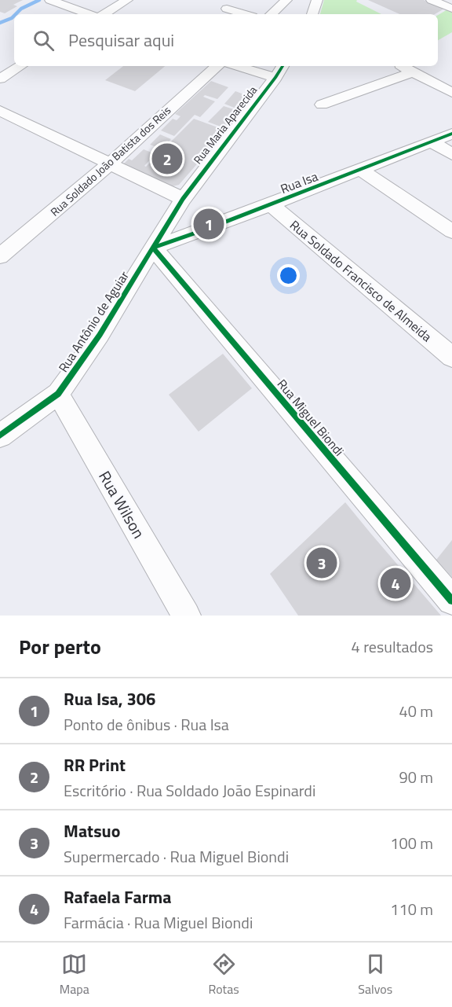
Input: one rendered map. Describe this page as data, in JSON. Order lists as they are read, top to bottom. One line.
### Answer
{"streets":{"street":["Rua Maria Aparecida","Rua Soldado João Batista dos Reis","Rua Isa","Rua Soldado Francisco de Almeida","Rua Antônio de Aguiar","Rua Miguel Biondi","Rua Wilson"]},"crossings":[["Rua Maria Aparecida","Rua Antônio de Aguiar"],["Rua Isa","Rua Soldado Francisco de Almeida"],["Rua Isa","Rua Antônio de Aguiar"],["Rua Isa","Rua Miguel Biondi"],["Rua Antônio de Aguiar","Rua Miguel Biondi"],["Rua Antônio de Aguiar","Rua Wilson"]],"page":{"search":"Pesquisar aqui","pins":["2","1","3","4"],"heading":["Por perto","4 resultados"],"list":[{"mark":"1","name":"Rua Isa, 306","note":"Ponto de ônibus · Rua Isa","value":"40 m"},{"mark":"2","name":"RR Print","note":"Escritório · Rua Soldado João Espinardi","value":"90 m"},{"mark":"3","name":"Matsuo","note":"Supermercado · Rua Miguel Biondi","value":"100 m"},{"mark":"4","name":"Rafaela Farma","note":"Farmácia · Rua Miguel Biondi","value":"110 m"}],"nav":["Mapa","Rotas","Salvos"]}}
